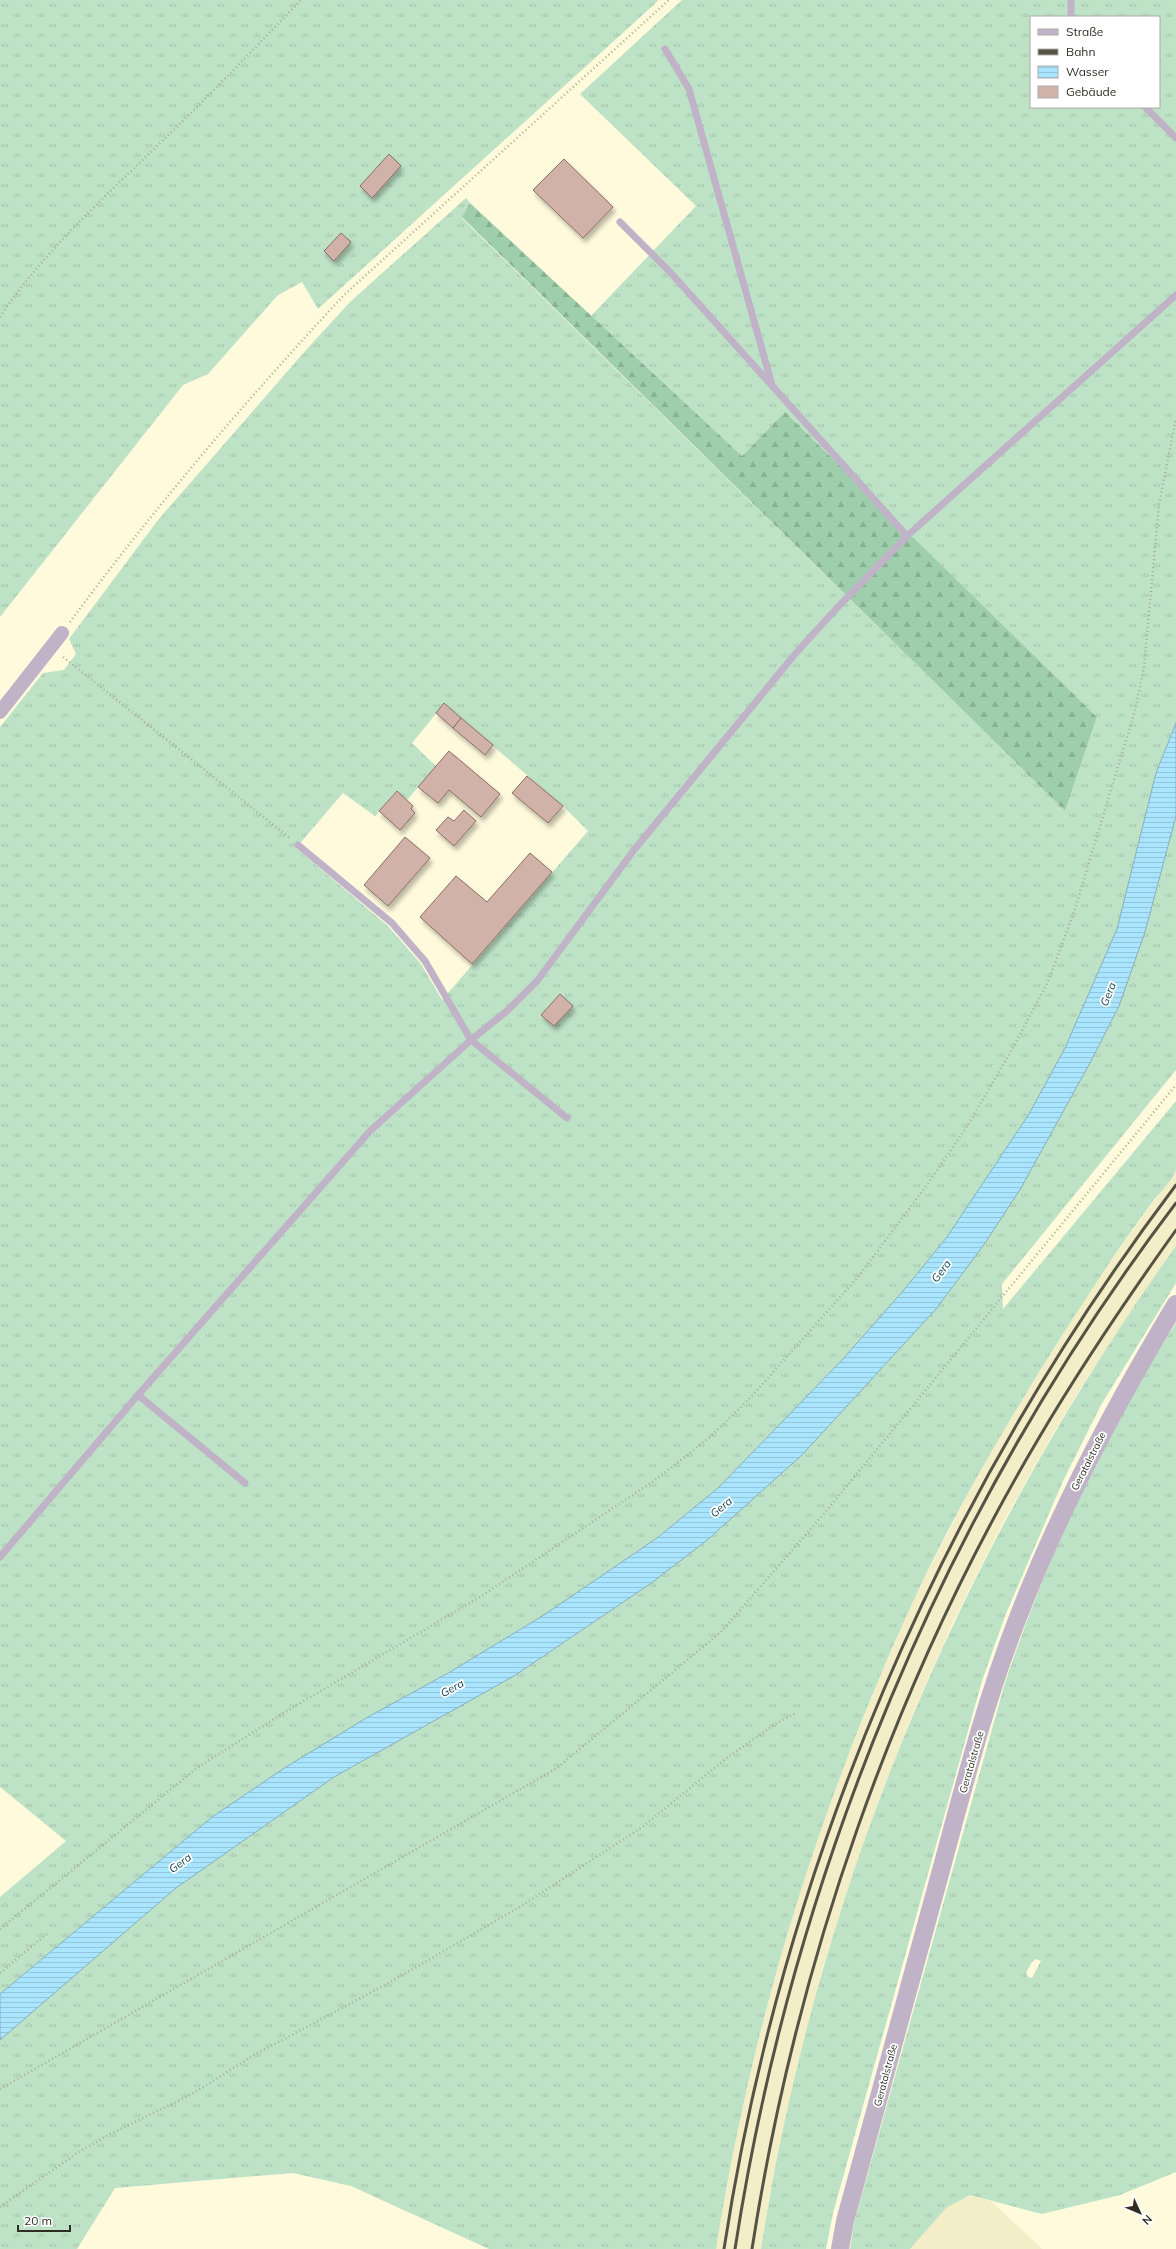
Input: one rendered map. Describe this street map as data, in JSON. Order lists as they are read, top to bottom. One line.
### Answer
{"streets":{"street":["Geratalstraße"]},"water":["Gera"],"legend":["Straße","Bahn","Wasser","Gebäude"],"scale_bar":"20 m","north":"bottom right"}
